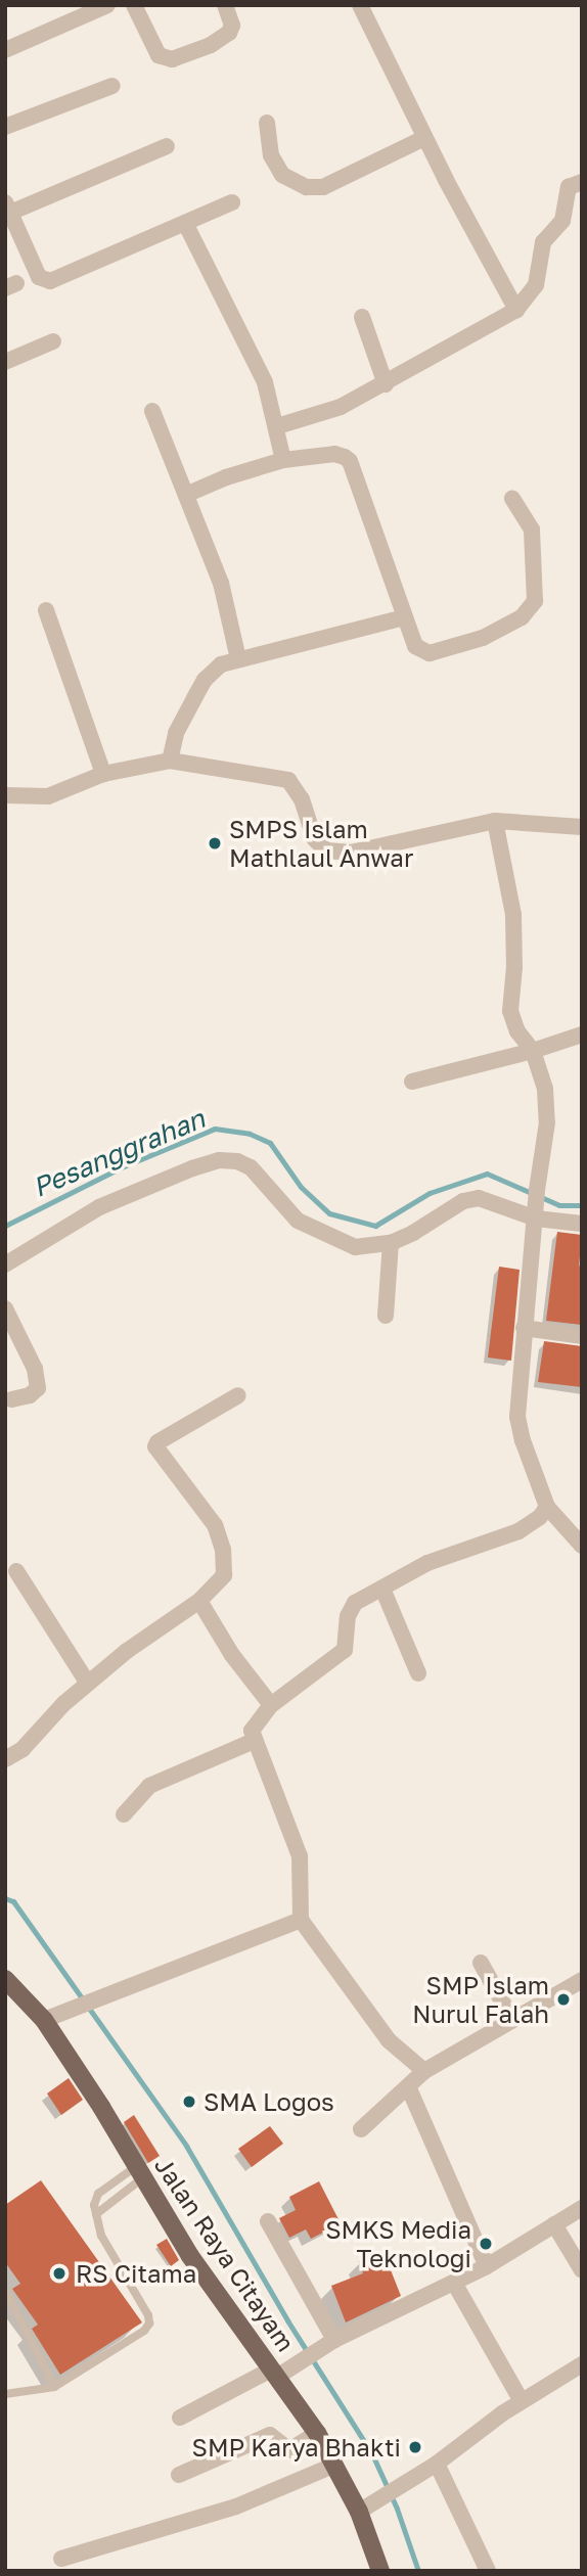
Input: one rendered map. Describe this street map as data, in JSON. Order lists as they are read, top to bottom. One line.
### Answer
{"streets":{"main road":["Jalan Raya Citayam"]},"water":["Pesanggrahan"],"places":["SMPS Islam Mathlaul Anwar","SMP Islam Nurul Falah","SMA Logos","SMKS Media Teknologi","RS Citama","SMP Karya Bhakti"]}
